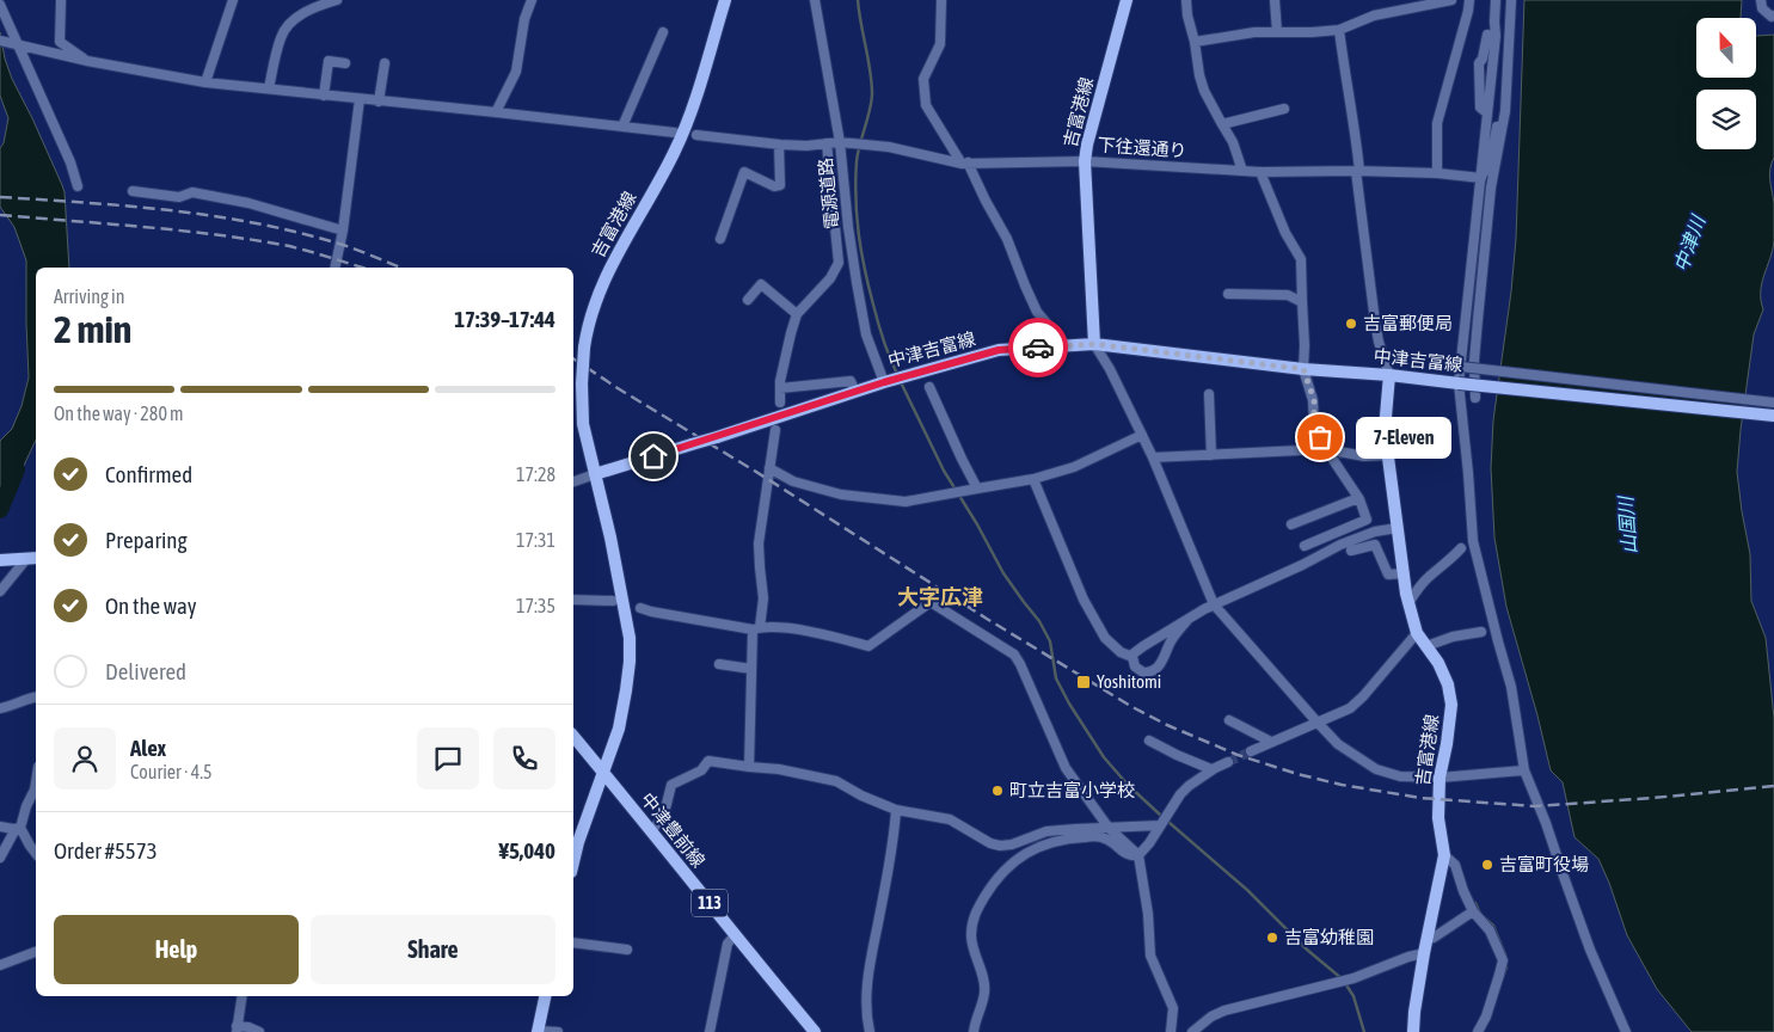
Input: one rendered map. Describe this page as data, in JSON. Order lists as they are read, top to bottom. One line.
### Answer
{"streets":{"main road":["吉富港線","中津吉富線","中津豊前線","113"],"street":["下往還通り","電源道路"]},"crossings":[["吉富港線","下往還通り"],["吉富港線","中津吉富線"],["下往還通り","電源道路"],["電源道路","中津吉富線"]],"districts":["大字広津"],"water":["中津川","山国川"],"places":{"other":["吉富郵便局","7-Eleven","町立吉富小学校","吉富町役場","吉富幼稚園"],"transit":["Yoshitomi"]},"north":"top","page":{"heading":["2 min","Arriving in","17:39–17:44"],"panel":["Alex","Courier · 4.5","Order #5573","¥5,040"],"bar":"On the way · 280 m","bubble":"7-Eleven","list":[["Confirmed","17:28"],["Preparing","17:31"],["On the way","17:35"],"Delivered"],"buttons":["Help","Share"]}}
